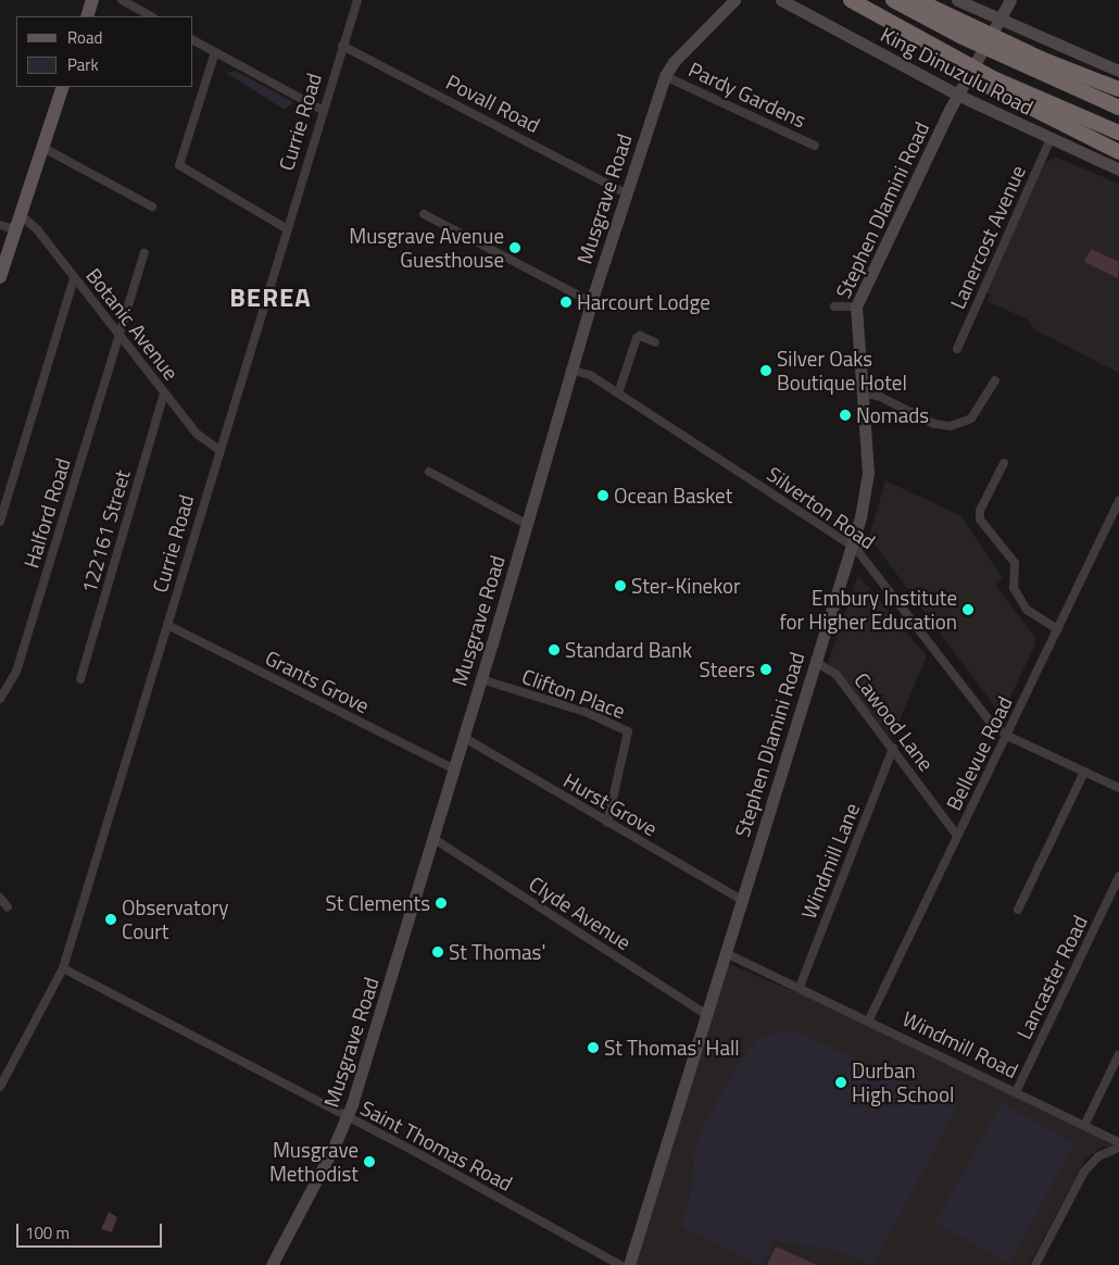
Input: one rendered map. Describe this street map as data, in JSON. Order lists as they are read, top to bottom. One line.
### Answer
{"streets":{"main road":["King Dinuzulu Road","Musgrave Road","Stephen Dlamini Road"],"street":["Pardy Gardens","Povall Road","Currie Road","Lanercost Avenue","Botanic Avenue","Silverton Road","Halford Road","122161 Street","Grants Grove","Clifton Place","Cawood Lane","Bellevue Road","Hurst Grove","Windmill Lane","Clyde Avenue","Lancaster Road","Windmill Road","Saint Thomas Road"]},"crossings":[["King Dinuzulu Road","Stephen Dlamini Road"],["King Dinuzulu Road","Lanercost Avenue"],["Pardy Gardens","Musgrave Road"],["Povall Road","Currie Road"],["Povall Road","Musgrave Road"],["Currie Road","Botanic Avenue"],["Currie Road","Grants Grove"],["Currie Road","Saint Thomas Road"],["Musgrave Road","Silverton Road"],["Musgrave Road","Grants Grove"],["Musgrave Road","Clifton Place"],["Musgrave Road","Hurst Grove"],["Musgrave Road","Clyde Avenue"],["Musgrave Road","Saint Thomas Road"],["Stephen Dlamini Road","Silverton Road"],["Stephen Dlamini Road","Cawood Lane"],["Stephen Dlamini Road","Hurst Grove"],["Stephen Dlamini Road","Clyde Avenue"],["Stephen Dlamini Road","Windmill Road"],["Botanic Avenue","Halford Road"],["Botanic Avenue","122161 Street"],["Silverton Road","Bellevue Road"],["Clifton Place","Hurst Grove"],["Cawood Lane","Bellevue Road"],["Cawood Lane","Windmill Lane"],["Bellevue Road","Windmill Road"],["Windmill Lane","Windmill Road"],["Lancaster Road","Windmill Road"]],"districts":["BEREA"],"places":["Musgrave Avenue Guesthouse","Harcourt Lodge","Silver Oaks Boutique Hotel","Nomads","Ocean Basket","Ster-Kinekor","Embury Institute for Higher Education","Standard Bank","Steers","St Clements","Observatory Court","St Thomas'","St Thomas' Hall","Durban High School","Musgrave Methodist"],"legend":["Road","Park"],"scale_bar":"100 m"}
